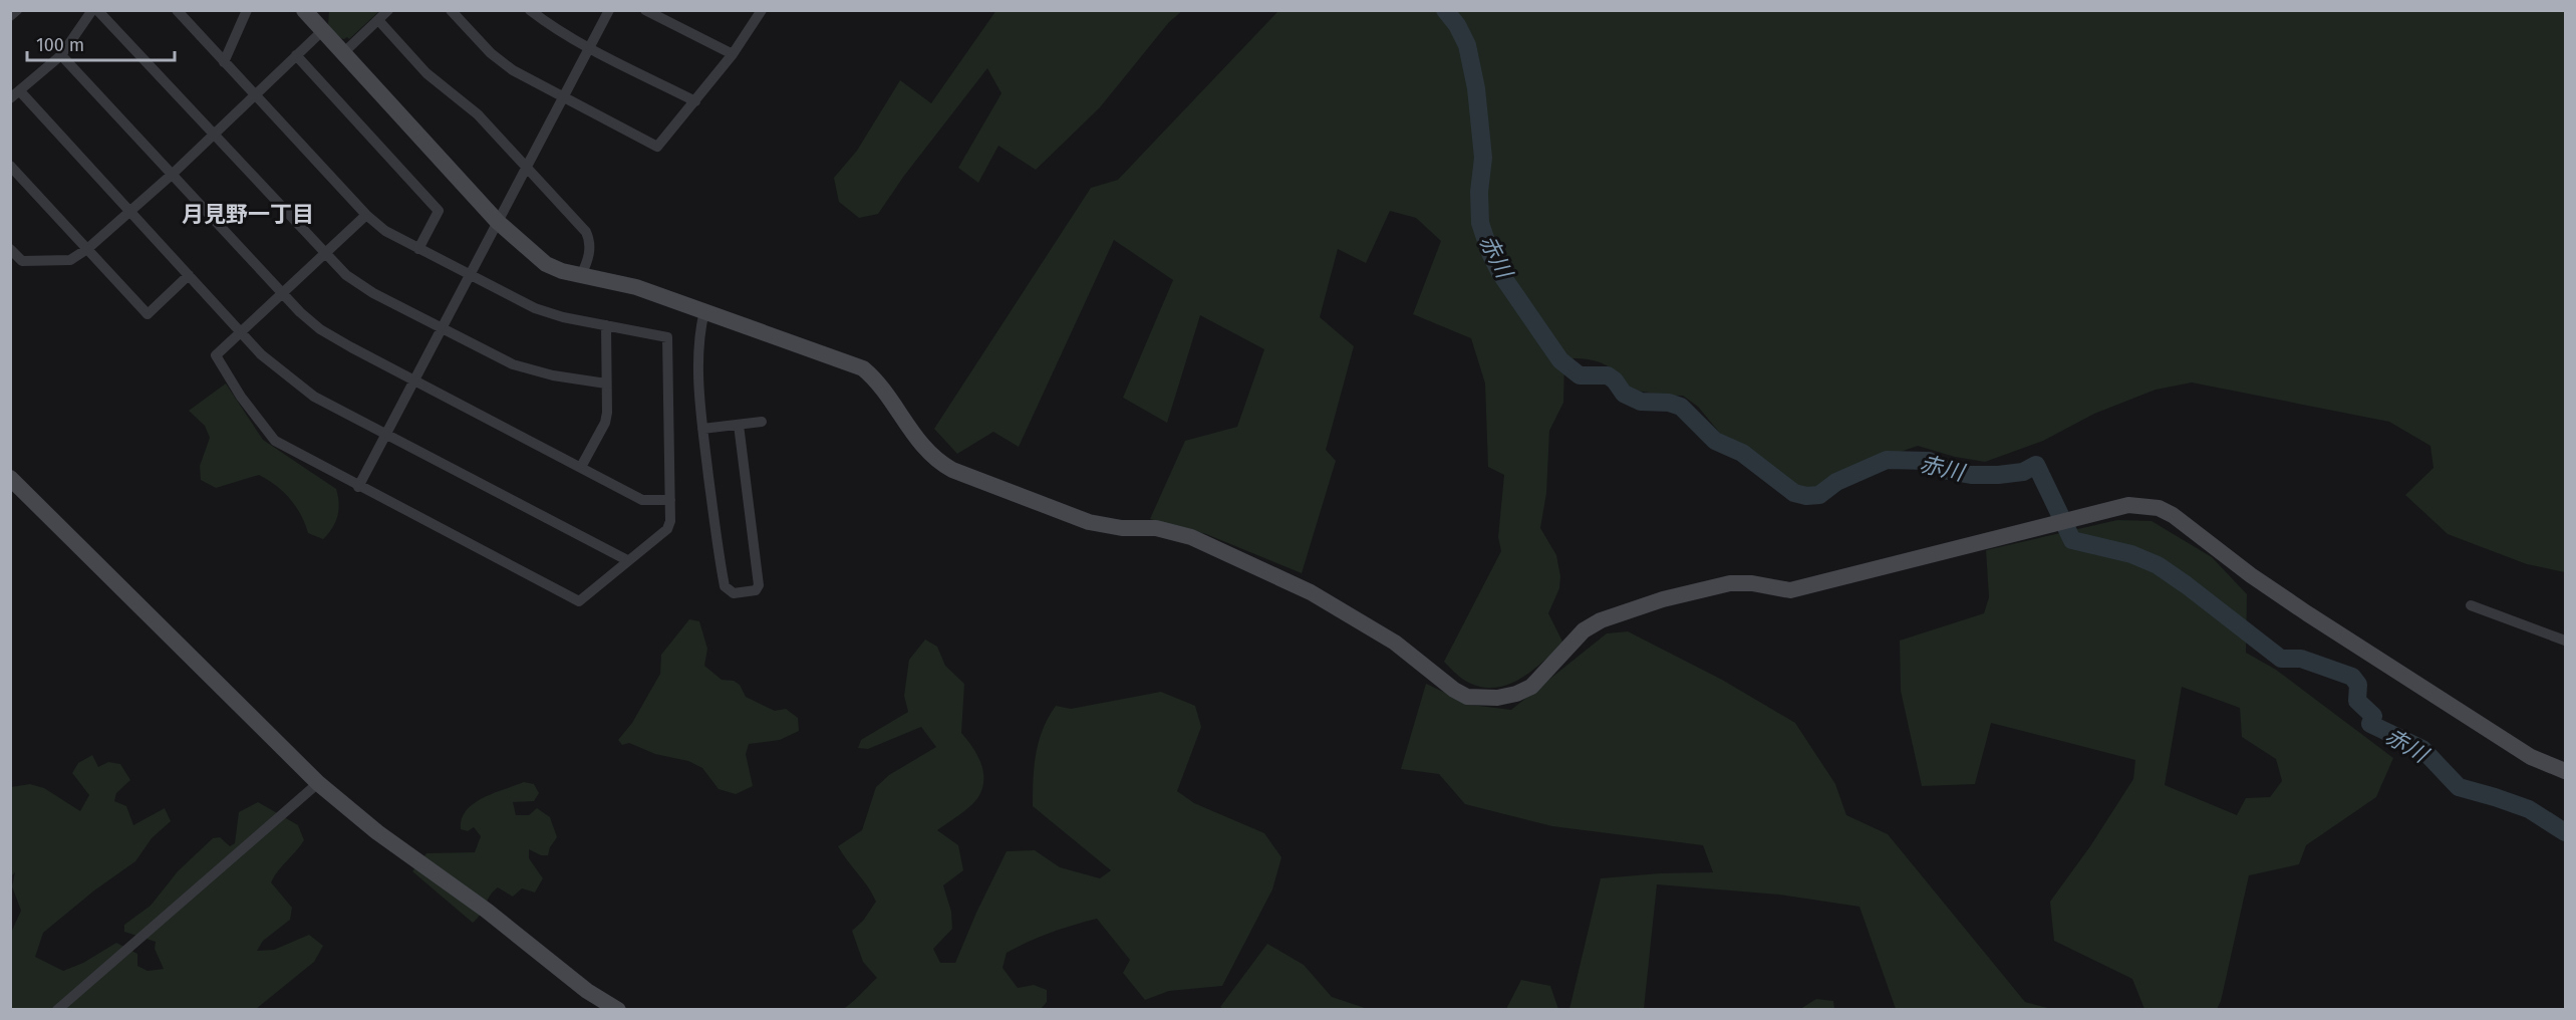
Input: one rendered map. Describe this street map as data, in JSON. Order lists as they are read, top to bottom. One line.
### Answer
{"districts":["月見野一丁目"],"water":["赤川"],"scale_bar":"100 m"}
